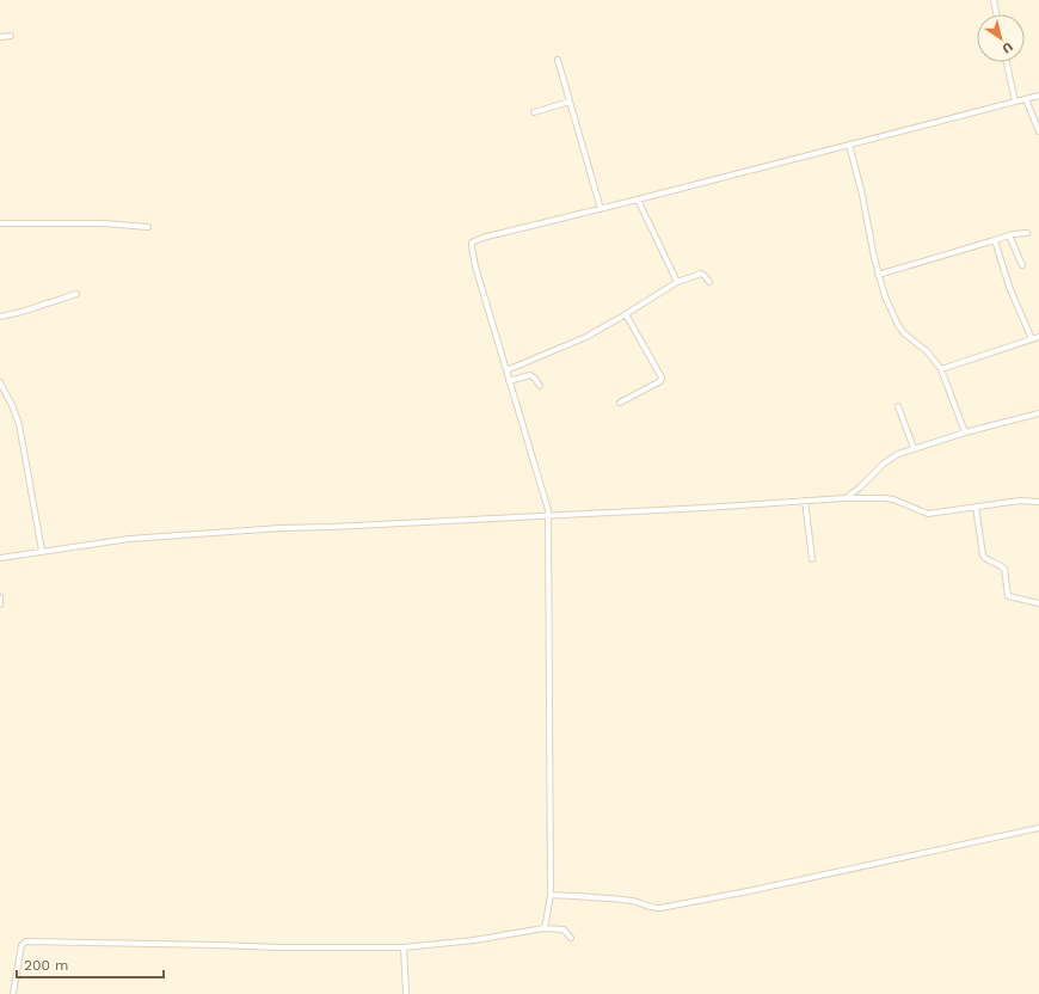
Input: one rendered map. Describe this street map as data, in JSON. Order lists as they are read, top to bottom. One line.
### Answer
{"scale_bar":"200 m","north":"bottom right"}
